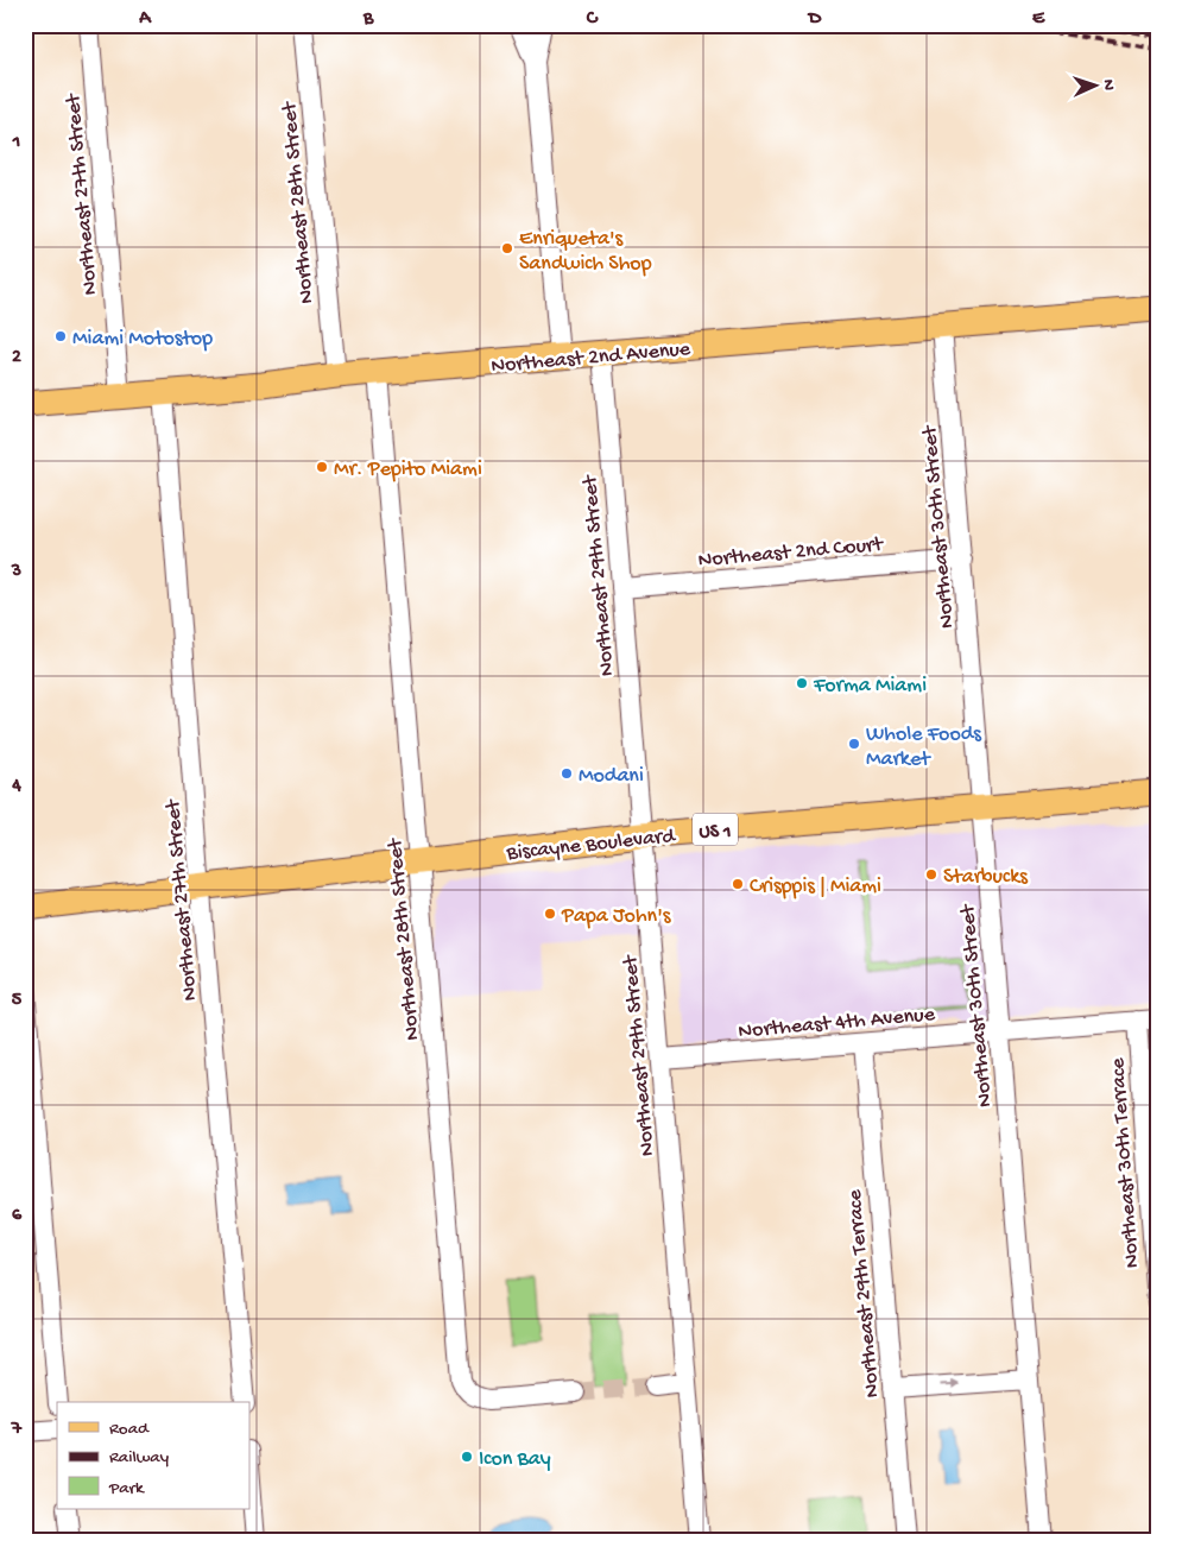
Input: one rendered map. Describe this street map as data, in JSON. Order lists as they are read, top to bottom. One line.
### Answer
{"streets":{"main road":["Northeast 2nd Avenue","US 1","Biscayne Boulevard"],"street":["Northeast 27th Street","Northeast 28th Street","Northeast 30th Street","Northeast 2nd Court","Northeast 29th Street","Northeast 4th Avenue","Northeast 30th Terrace","Northeast 29th Terrace"]},"crossings":[["Northeast 27th Street","Northeast 2nd Avenue"],["Northeast 27th Street","Biscayne Boulevard"],["Northeast 28th Street","Northeast 2nd Avenue"],["Northeast 28th Street","Biscayne Boulevard"],["Northeast 2nd Avenue","Northeast 30th Street"],["Northeast 2nd Avenue","Northeast 29th Street"],["Northeast 30th Street","Northeast 2nd Court"],["Northeast 30th Street","Biscayne Boulevard"],["Northeast 30th Street","Northeast 4th Avenue"],["Northeast 2nd Court","Northeast 29th Street"],["Northeast 29th Street","Biscayne Boulevard"],["Northeast 29th Street","Northeast 4th Avenue"],["Northeast 4th Avenue","Northeast 30th Terrace"],["Northeast 4th Avenue","Northeast 29th Terrace"]],"places":["Enriqueta's Sandwich Shop","Miami Motostop","Mr. Pepito Miami","Forma Miami","Whole Foods Market","Modani","Starbucks","Crisppis | Miami","Papa John's","Icon Bay"],"legend":["Road","Railway","Park"],"north":"right","grid":{"columns":["A","B","C","D","E"],"rows":["1","2","3","4","5","6","7"]}}
